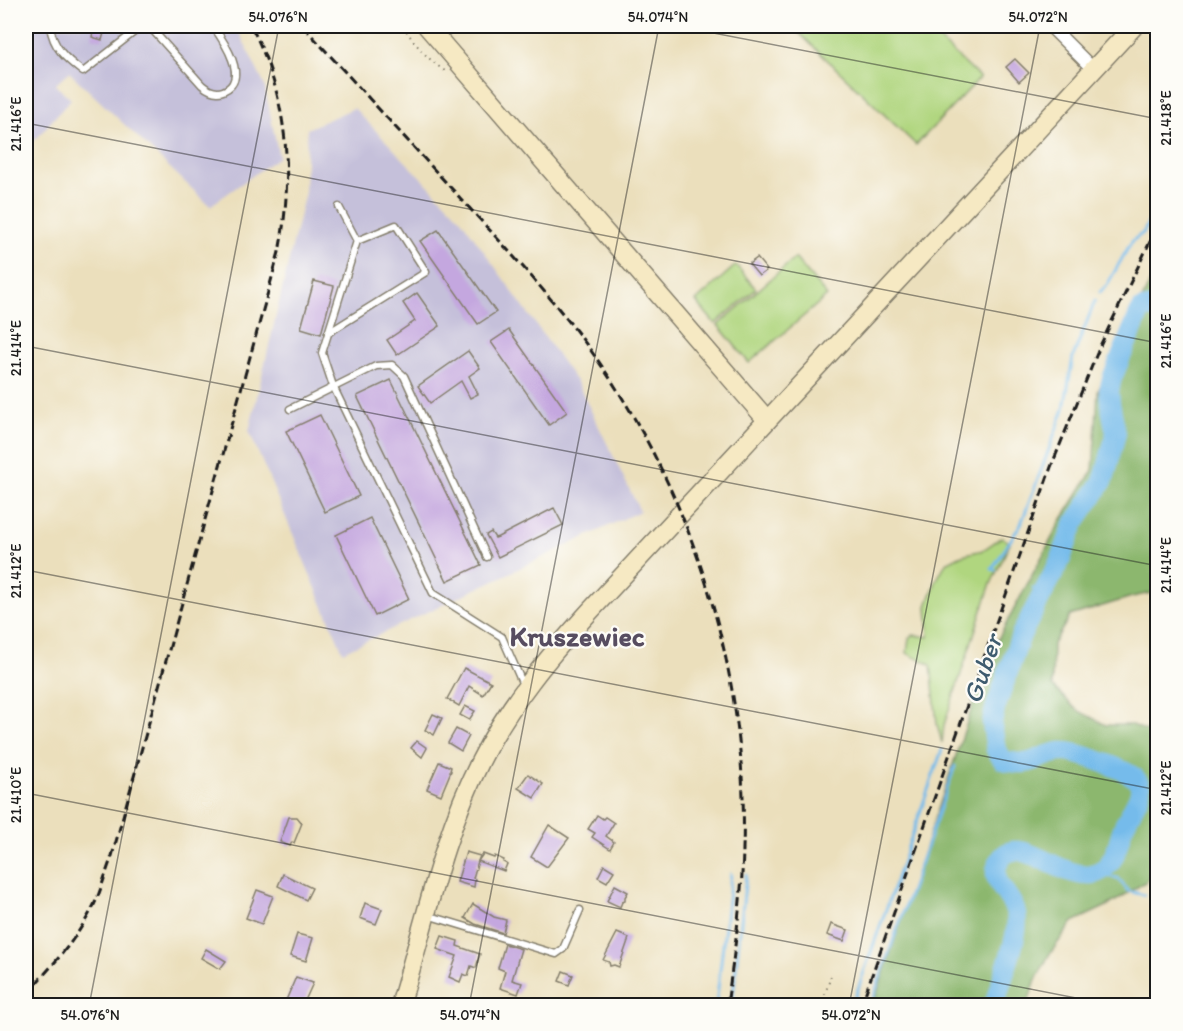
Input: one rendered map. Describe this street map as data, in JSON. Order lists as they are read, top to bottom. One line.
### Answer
{"districts":["Kruszewiec"],"water":["Guber"],"coordinates":["54.076°N","54.074°N","54.072°N","21.418°E","21.416°E","21.414°E","21.412°E","21.410°E"]}
